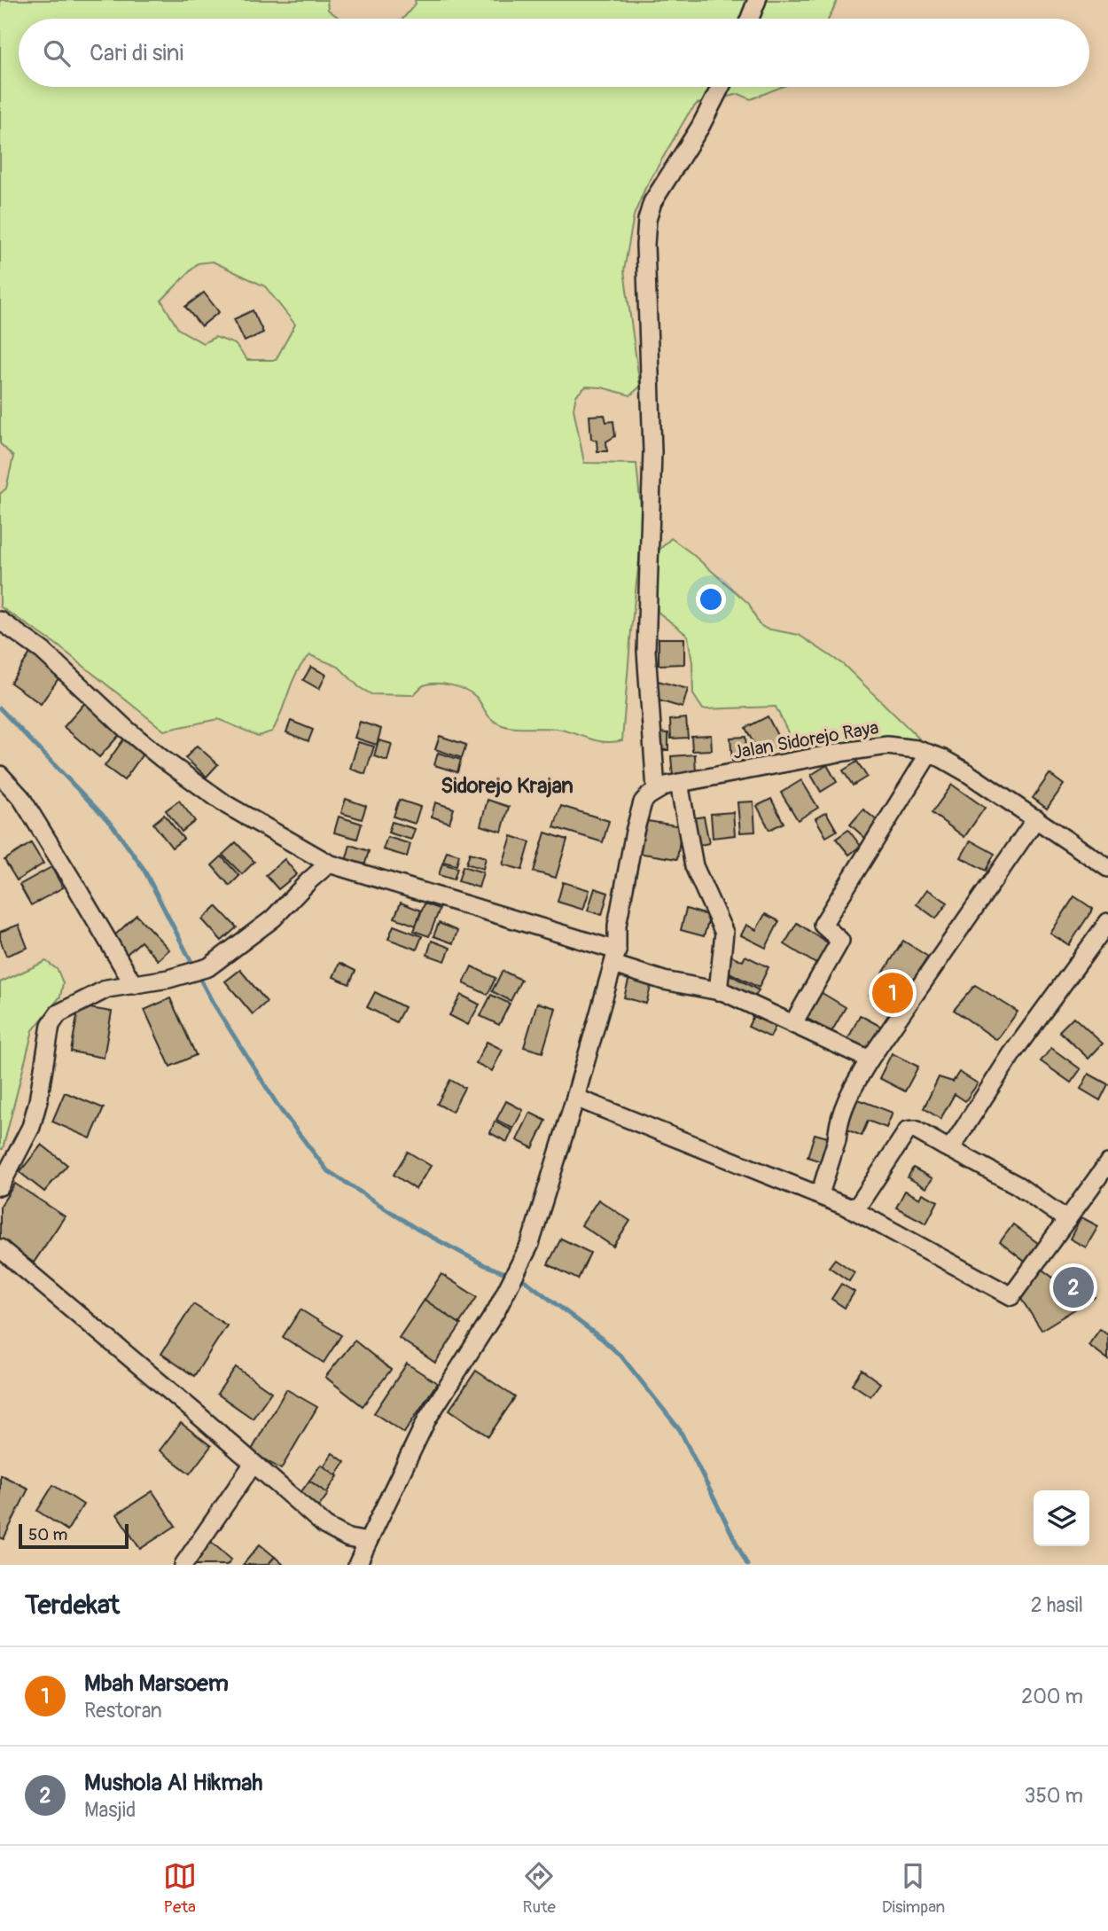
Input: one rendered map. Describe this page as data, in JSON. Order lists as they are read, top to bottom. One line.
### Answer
{"streets":{"street":["Jalan Sidorejo Raya"]},"districts":["Sidorejo Krajan"],"scale_bar":"50 m","page":{"search":"Cari di sini","pins":["1","2"],"scale":"50 m","heading":["Terdekat","2 hasil"],"list":[{"mark":"1","name":"Mbah Marsoem","note":"Restoran","value":"200 m"},{"mark":"2","name":"Mushola Al Hikmah","note":"Masjid","value":"350 m"}],"nav":["Peta","Rute","Disimpan"]}}
